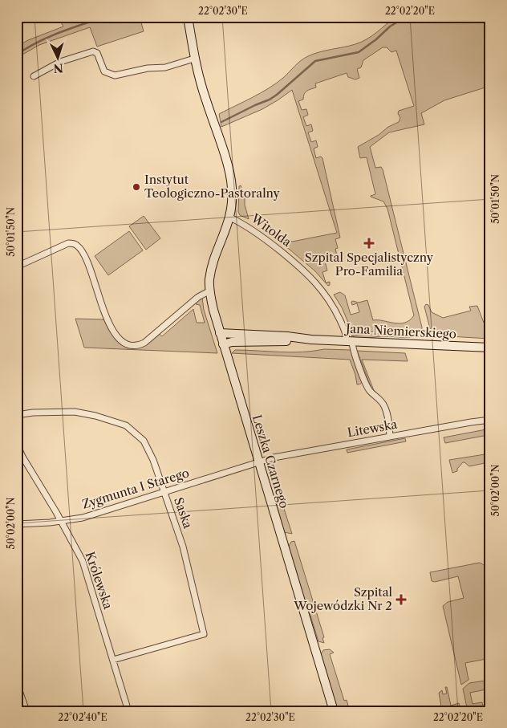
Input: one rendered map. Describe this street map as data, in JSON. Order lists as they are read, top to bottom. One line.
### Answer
{"streets":{"street":["Witolda","Jana Niemierskiego","Litewska","Leszka Czarnego","Zygmunta I Starego","Saska","Królewska"]},"crossings":[["Witolda","Jana Niemierskiego"],["Witolda","Litewska"],["Witolda","Leszka Czarnego"],["Jana Niemierskiego","Leszka Czarnego"],["Litewska","Leszka Czarnego"],["Litewska","Zygmunta I Starego"],["Leszka Czarnego","Zygmunta I Starego"],["Zygmunta I Starego","Saska"],["Zygmunta I Starego","Królewska"],["Saska","Królewska"]],"places":{"other":["Instytut Teologiczno-Pastoralny"],"health":["Szpital Specjalistyczny Pro-Familia","Szpital Wojewódzki Nr 2"]},"north":"bottom","coordinates":["22°02'30\"E","22°02'20\"E","50°01'50\"N","50°02'00\"N","22°02'40\"E"]}
